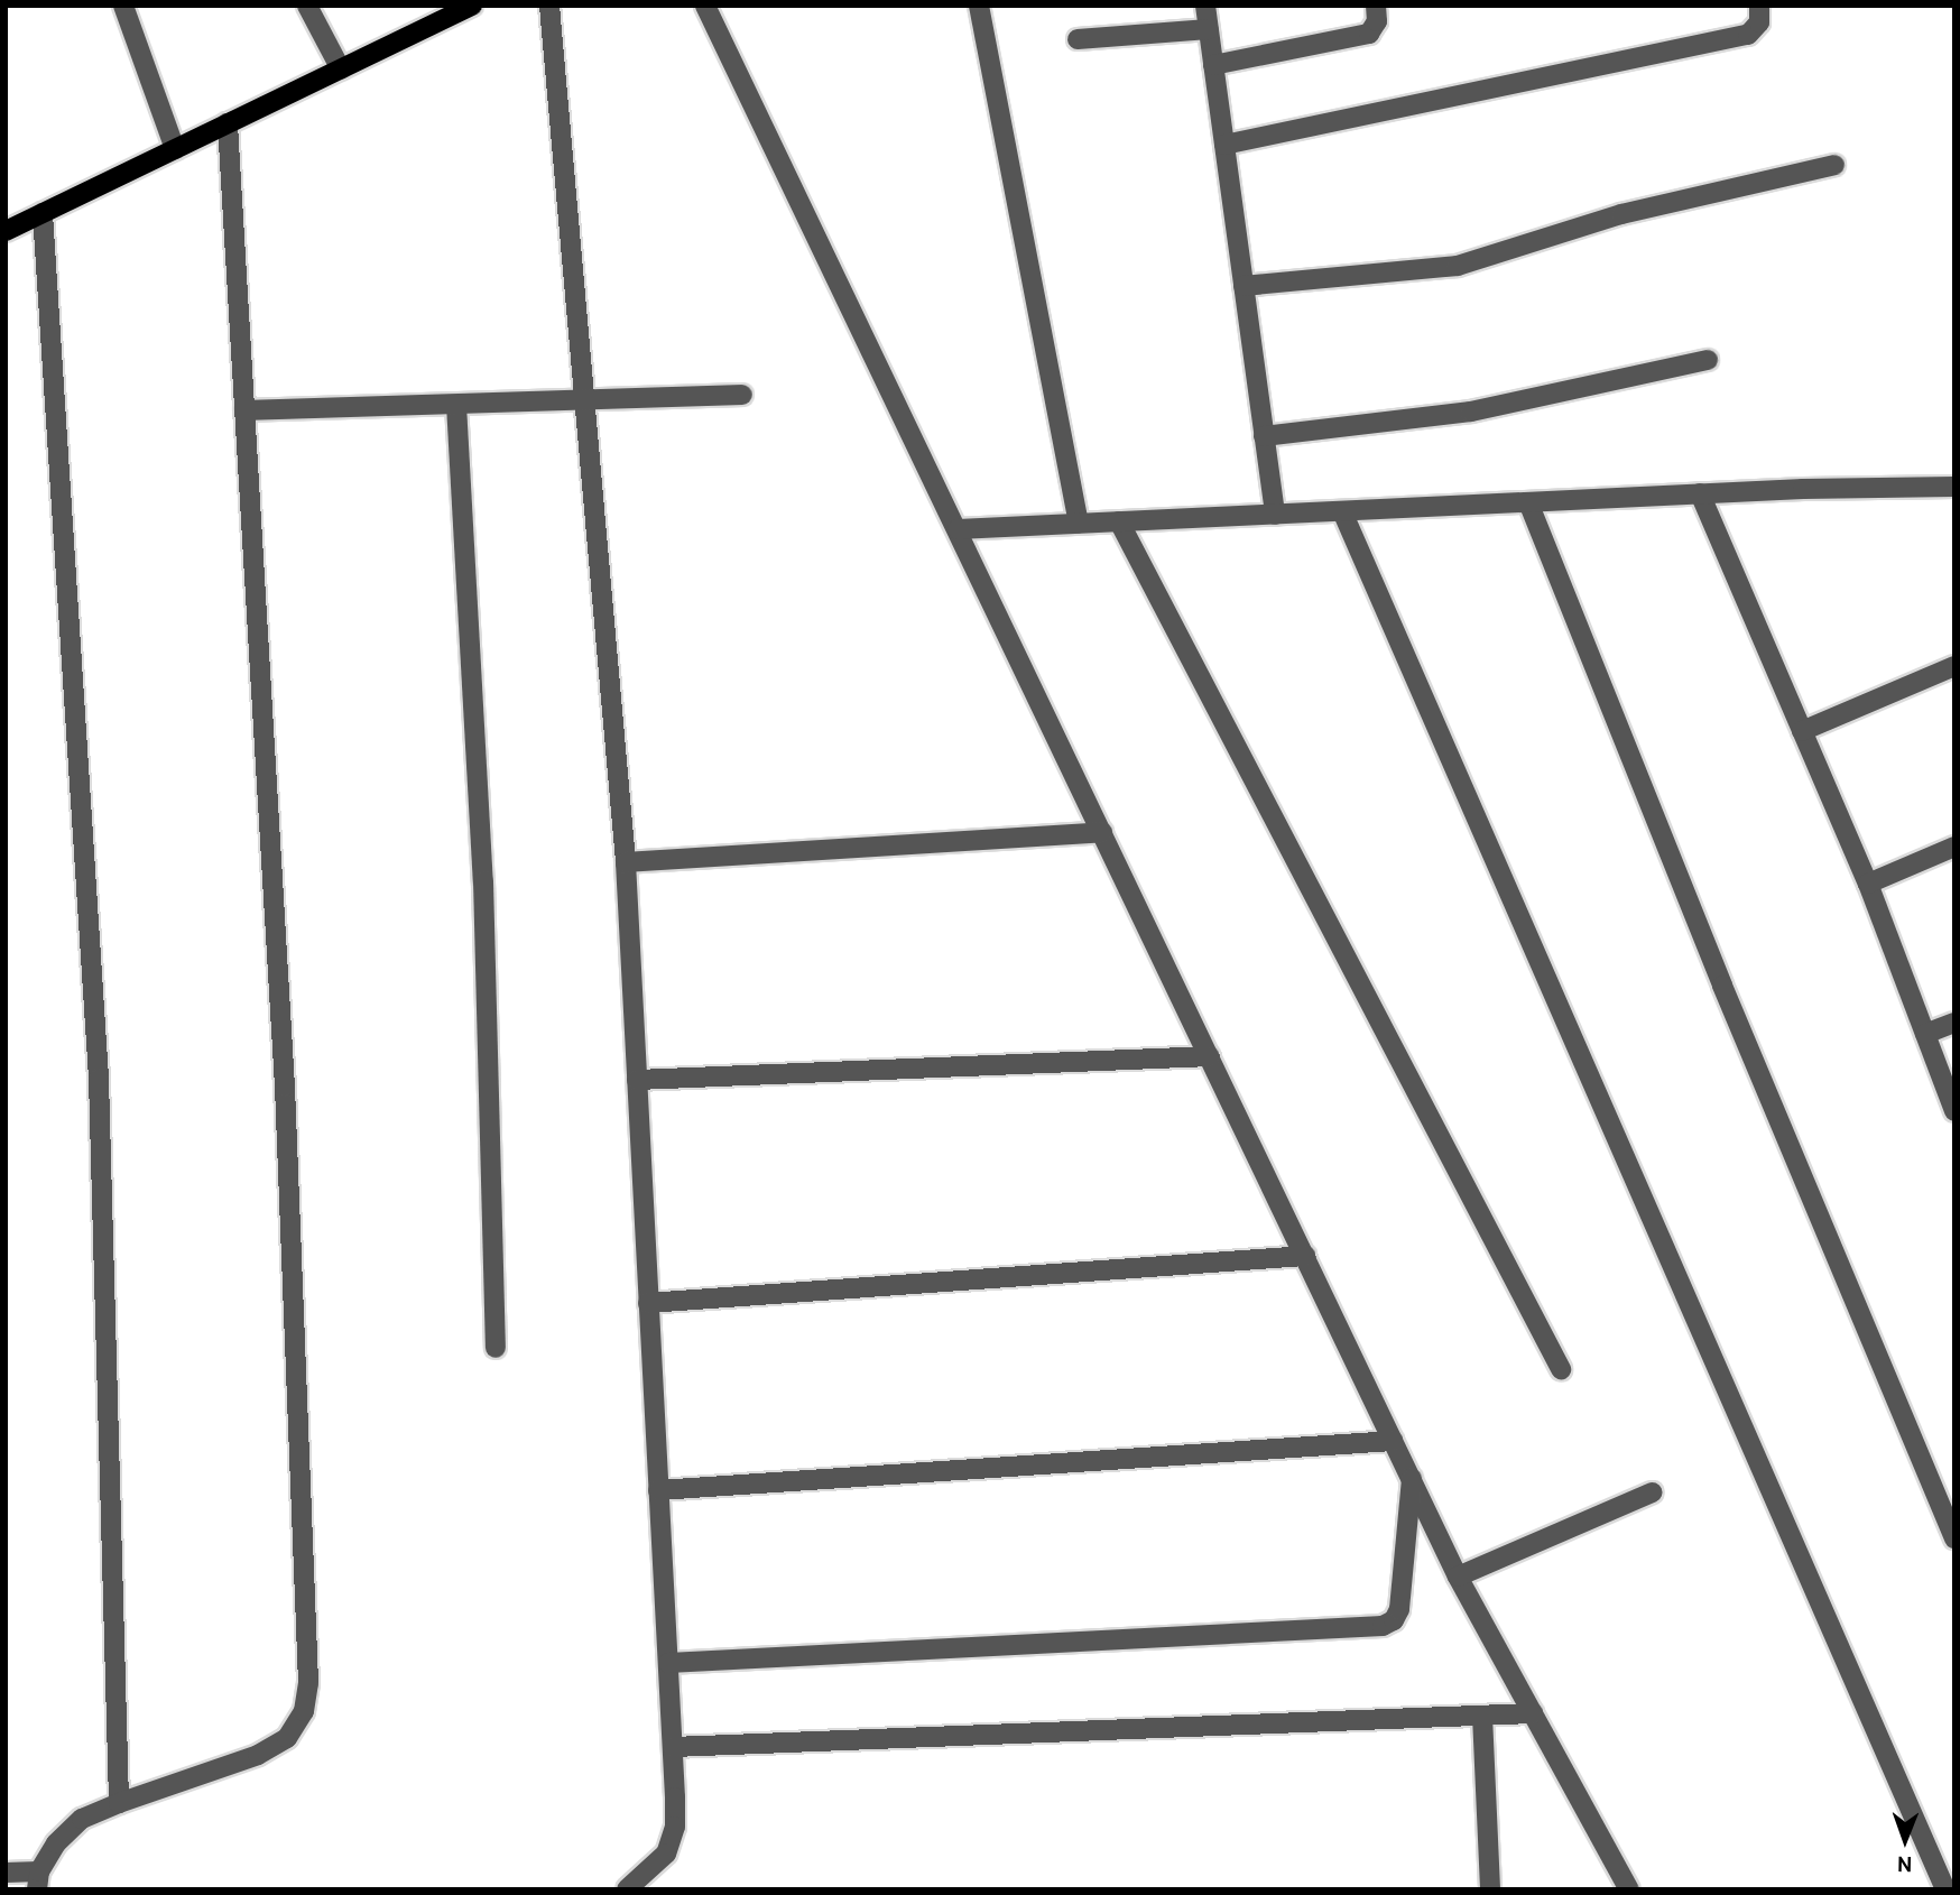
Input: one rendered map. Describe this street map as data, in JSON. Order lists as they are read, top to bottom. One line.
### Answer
{"north":"bottom"}
